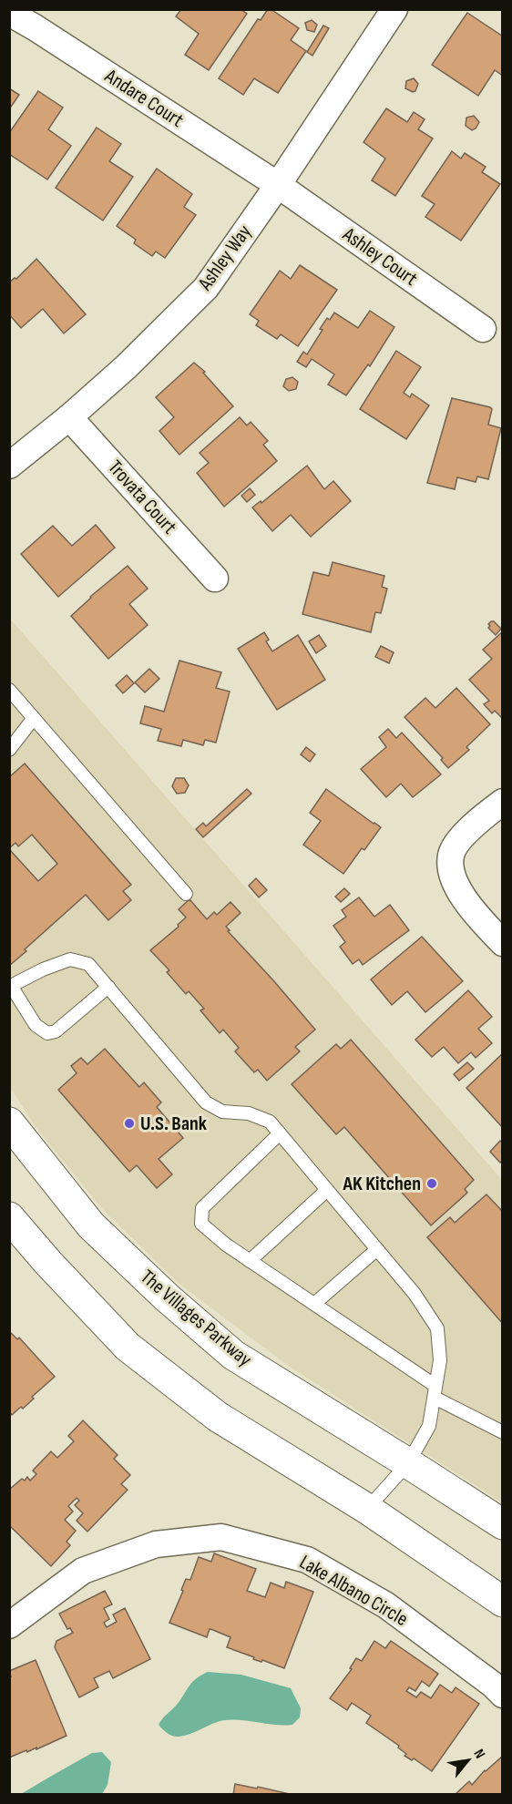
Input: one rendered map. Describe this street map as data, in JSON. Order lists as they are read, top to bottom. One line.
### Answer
{"streets":{"street":["Andare Court","Ashley Court","Ashley Way","Trovata Court","The Villages Parkway","Lake Albano Circle"]},"crossings":[["Andare Court","Ashley Court"],["Andare Court","Ashley Way"],["Ashley Court","Ashley Way"],["Ashley Way","Trovata Court"]],"places":["U.S. Bank","AK Kitchen"],"north":"top right"}
